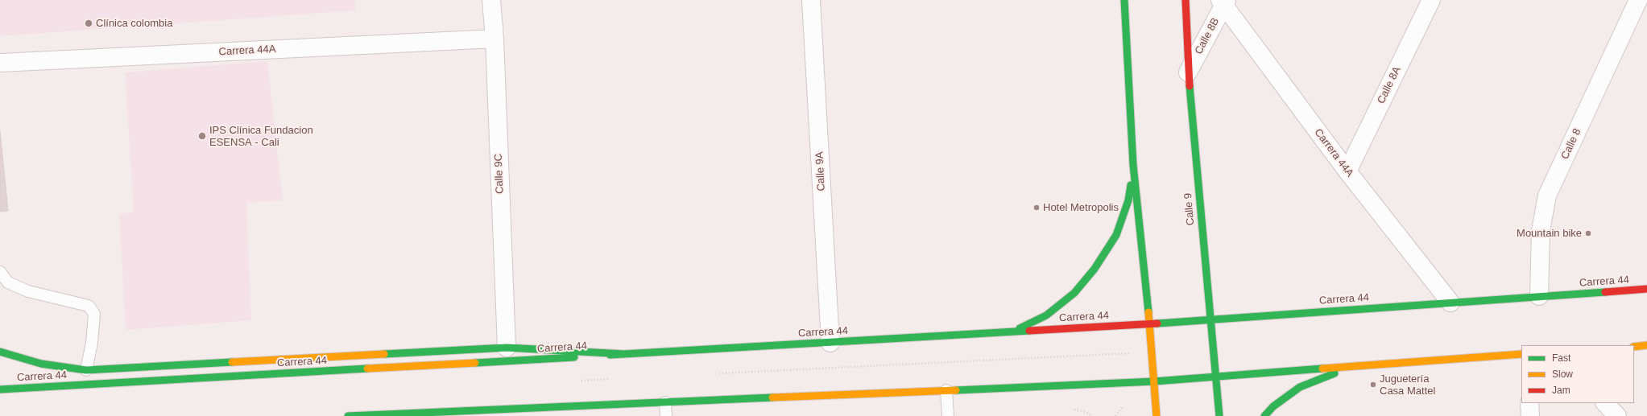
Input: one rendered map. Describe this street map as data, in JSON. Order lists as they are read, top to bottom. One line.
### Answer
{"streets":{"main road":["Calle 9","Carrera 44"],"street":["Calle 8B","Carrera 44A","Calle 8A","Calle 8","Calle 9A","Calle 9C"]},"crossings":[["Calle 8B","Carrera 44A"],["Calle 8B","Calle 9"],["Carrera 44A","Calle 8A"],["Carrera 44A","Calle 9C"],["Carrera 44A","Carrera 44"],["Calle 8","Carrera 44"],["Calle 9A","Carrera 44"],["Calle 9","Carrera 44"]],"places":["Clínica colombia","IPS Clínica Fundacion ESENSA - Cali","Hotel Metropolis","Mountain bike","Juguetería Casa Mattel"],"legend":["Fast","Slow","Jam"]}
